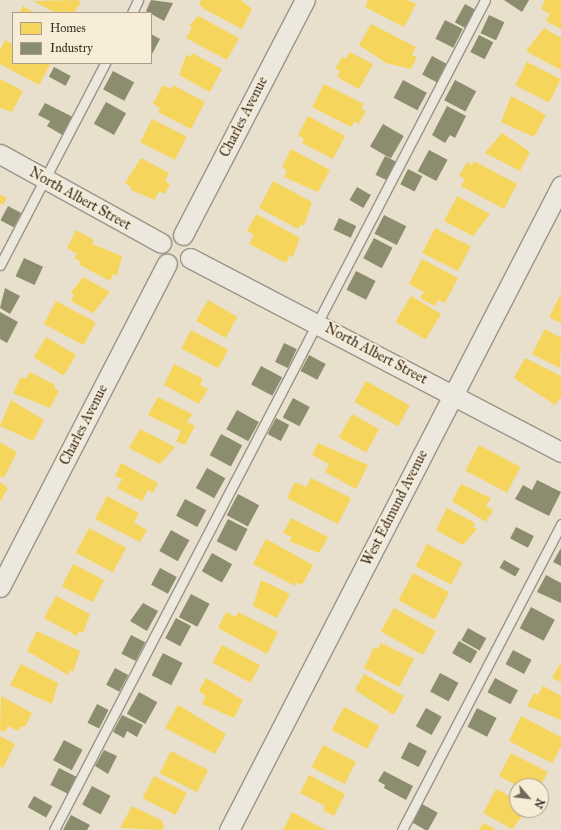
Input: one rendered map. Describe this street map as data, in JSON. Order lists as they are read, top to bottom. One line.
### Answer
{"streets":{"street":["Charles Avenue","North Albert Street","West Edmund Avenue"]},"crossings":[["Charles Avenue","North Albert Street"],["North Albert Street","West Edmund Avenue"]],"legend":["Homes","Industry"],"north":"bottom right"}
